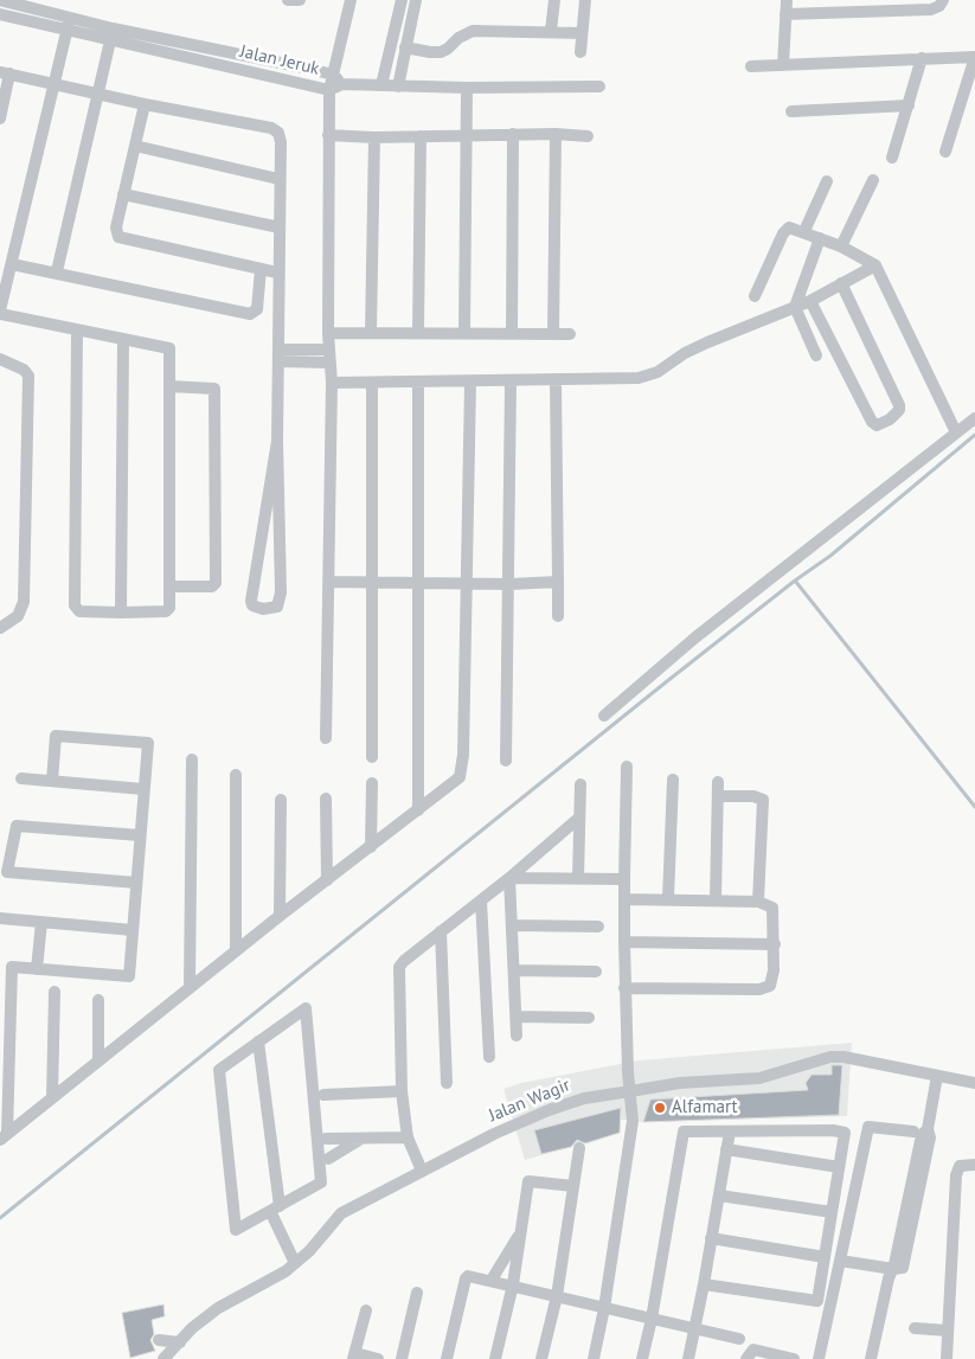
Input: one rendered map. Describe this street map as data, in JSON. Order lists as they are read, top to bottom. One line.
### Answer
{"streets":{"street":["Jalan Jeruk","Jalan Wagir"]},"places":["Alfamart"]}
